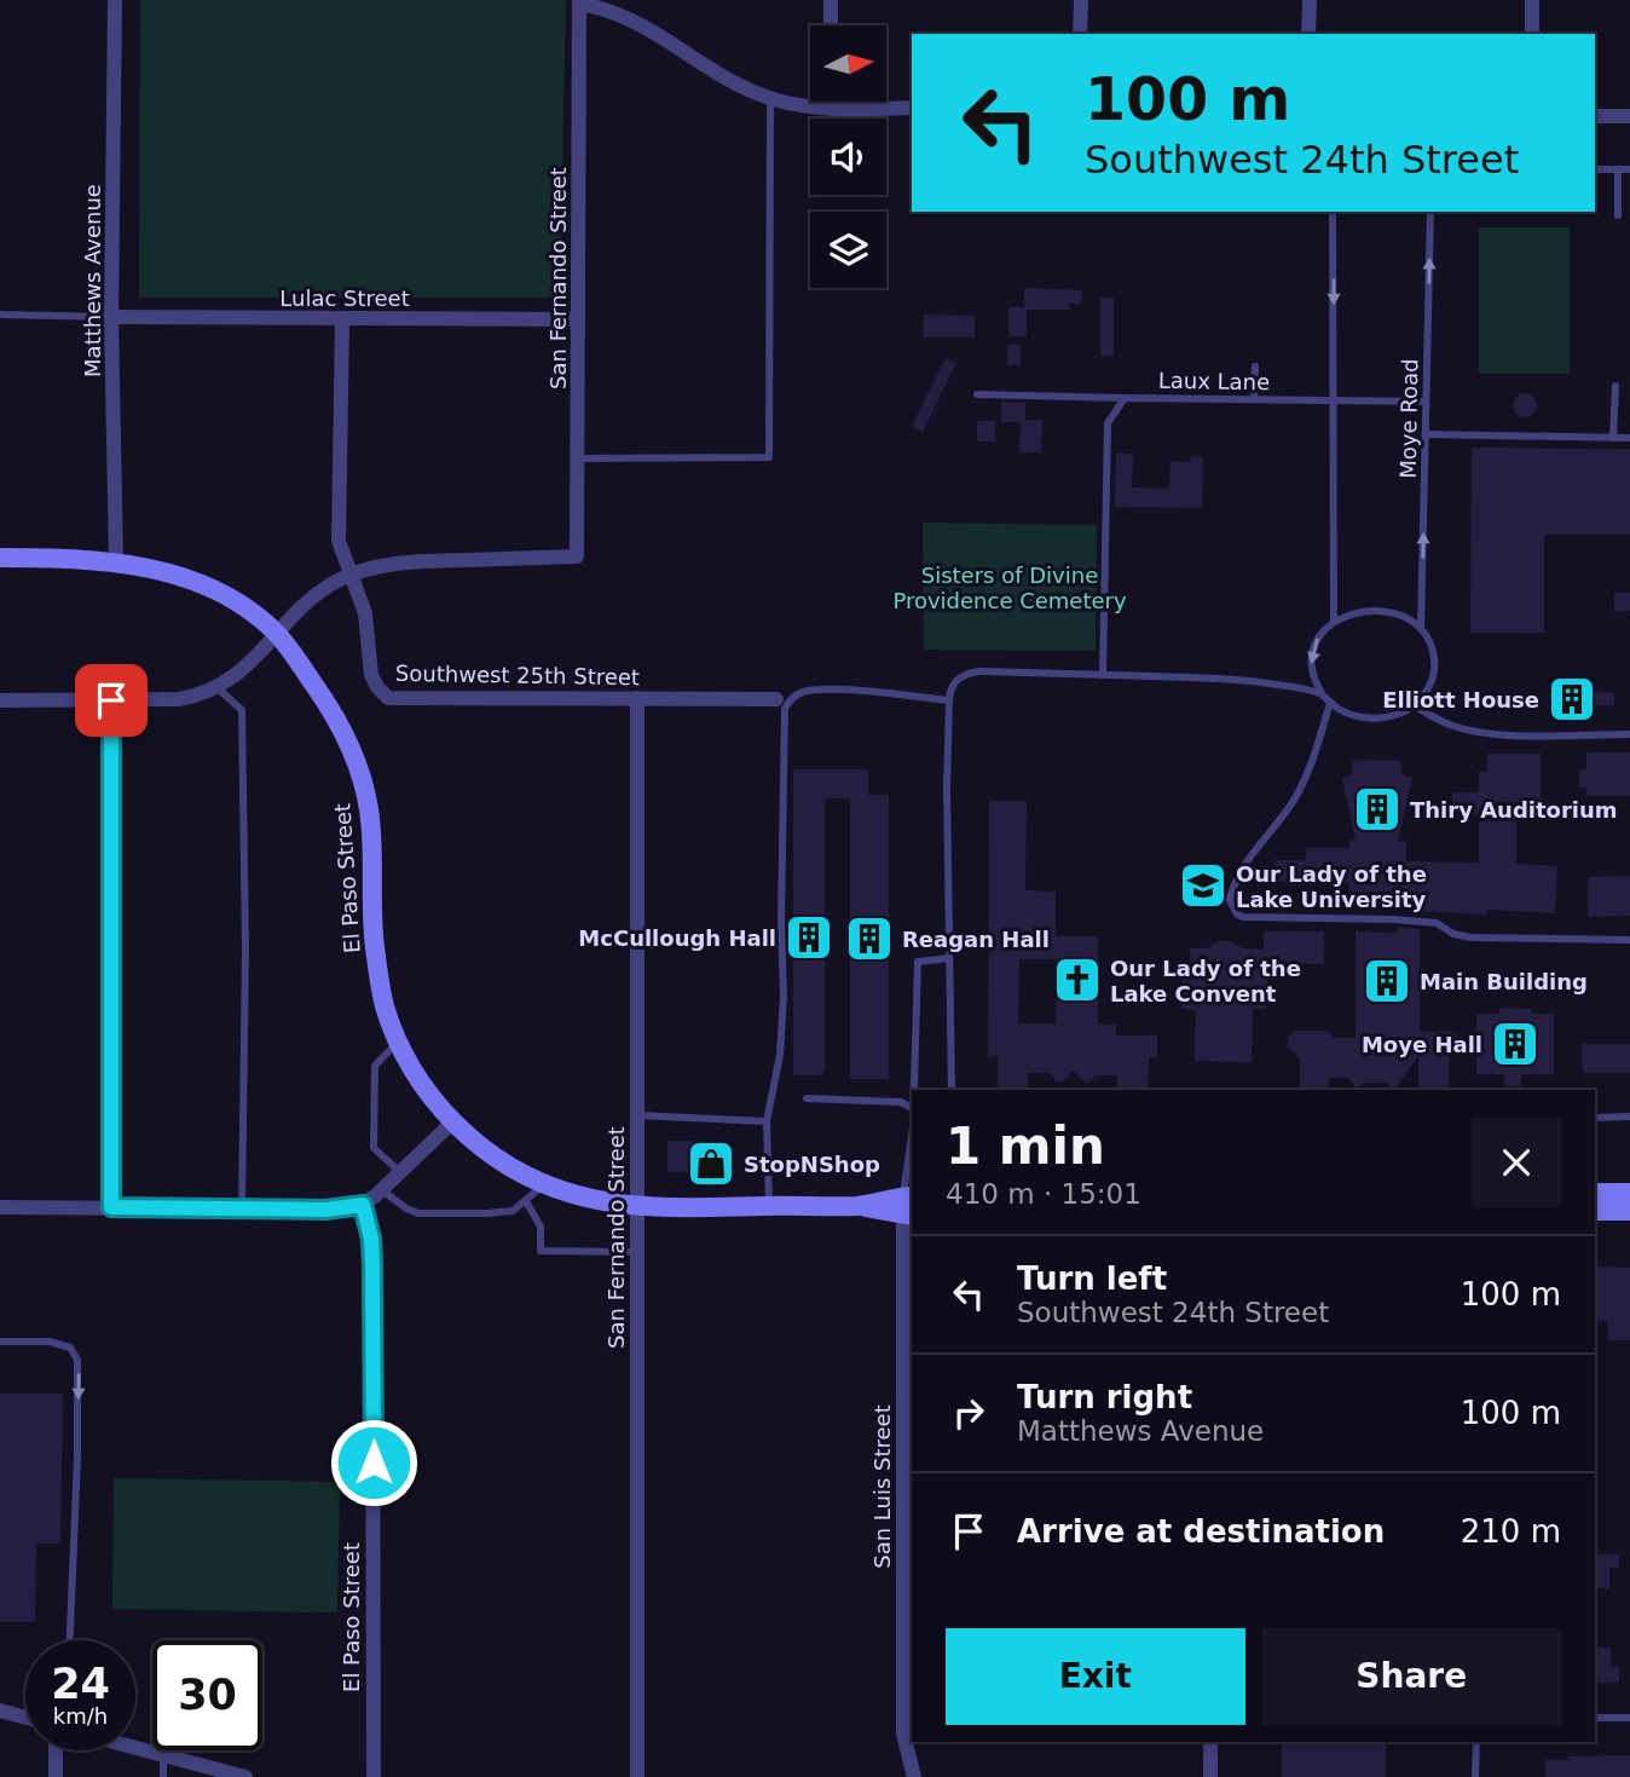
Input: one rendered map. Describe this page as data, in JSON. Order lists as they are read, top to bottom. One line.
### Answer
{"streets":{"main road":["El Paso Street"],"street":["San Fernando Street","Matthews Avenue","Lulac Street","Southwest 25th Street","San Luis Street"],"lane":["Laux Lane","Moye Road"]},"crossings":[["San Fernando Street","Lulac Street"],["San Fernando Street","Southwest 25th Street"],["San Fernando Street","El Paso Street"],["Matthews Avenue","Lulac Street"],["Matthews Avenue","El Paso Street"],["Laux Lane","Moye Road"],["El Paso Street","San Luis Street"]],"one_way":["Moye Road"],"parks":["Sisters of Divine Providence Cemetery"],"places":{"building":["Elliott House","Thiry Auditorium","McCullough Hall","Reagan Hall","Main Building","Moye Hall"],"school or university":["Our Lady of the Lake University"],"church":["Our Lady of the Lake Convent"],"shop":["StopNShop"]},"north":"right","page":{"turn":["100 m","Southwest 24th Street"],"heading":["1 min","410 m · 15:01"],"list":[{"name":"Turn left","note":"Southwest 24th Street","value":"100 m"},{"name":"Turn right","note":"Matthews Avenue","value":"100 m"},{"name":"Arrive at destination","value":"210 m"}],"buttons":["Exit","Share"],"speed":"24 km/h","limit":"30"}}
